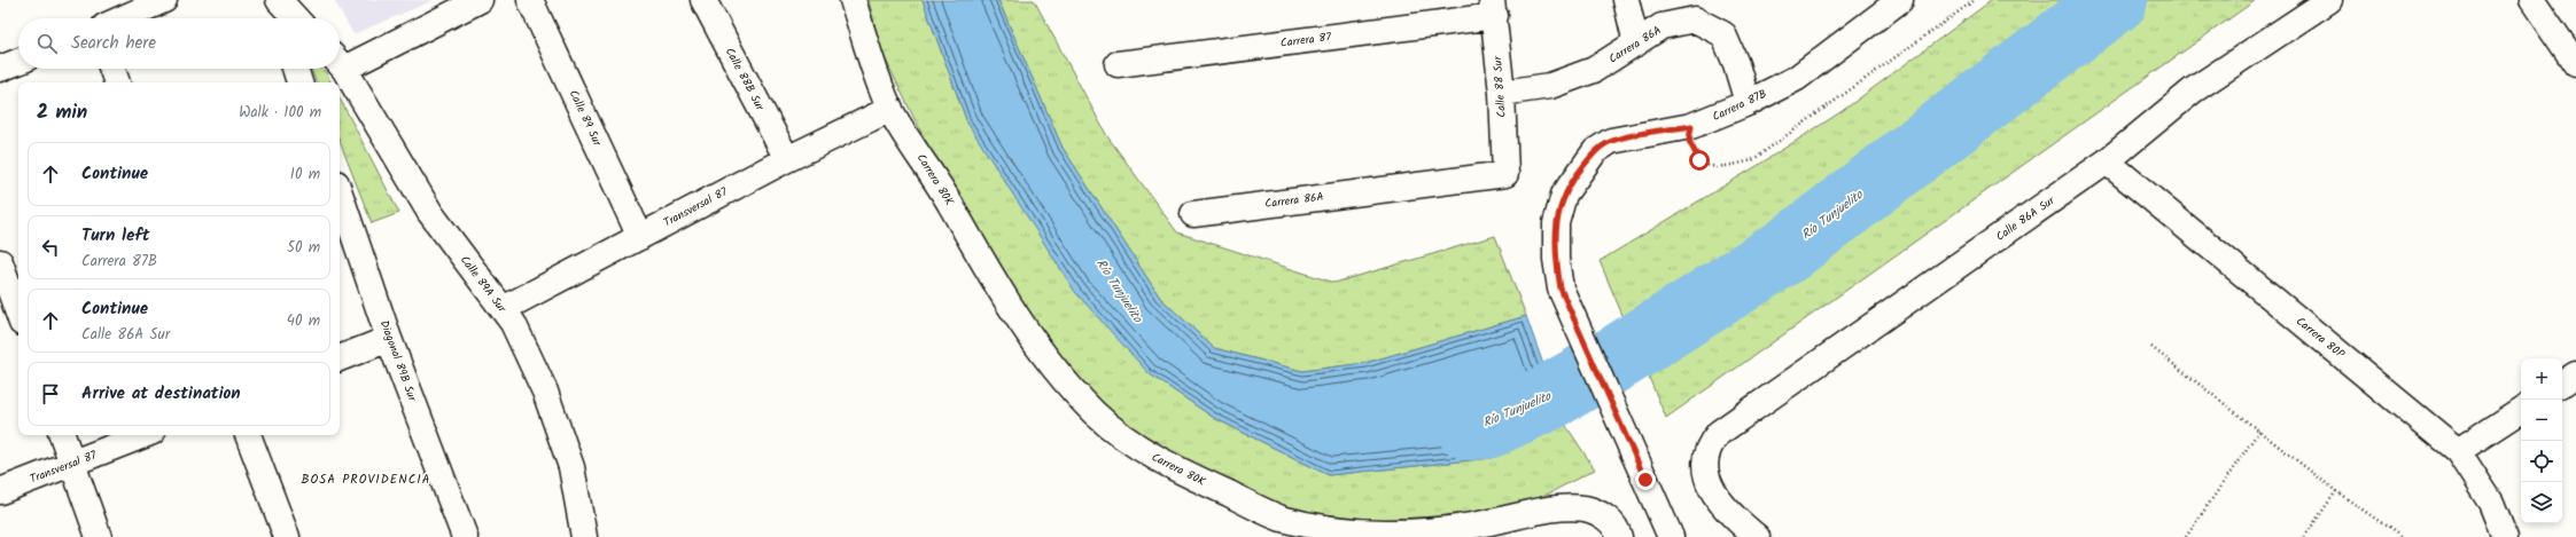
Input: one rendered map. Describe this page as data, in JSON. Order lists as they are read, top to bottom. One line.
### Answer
{"streets":{"street":["Carrera 87","Carrera 86A","Calle 88B Sur","Calle 88 Sur","Carrera 87B","Calle 89 Sur","Carrera 80K","Transversal 87","Calle 86A Sur","Calle 89A Sur","Carrera 80P","Diagonal 89B Sur"]},"crossings":[["Carrera 87","Calle 88 Sur"],["Carrera 86A","Calle 88 Sur"],["Carrera 86A","Carrera 87B"],["Calle 88B Sur","Transversal 87"],["Calle 89 Sur","Transversal 87"],["Carrera 80K","Transversal 87"],["Transversal 87","Calle 89A Sur"],["Calle 86A Sur","Carrera 80P"]],"districts":["BOSA PROVIDENCIA"],"water":["Río Tunjuelito"],"page":{"search":"Search here","heading":["2 min","Walk · 100 m"],"list":[["Continue","10 m"],["Turn left","Carrera 87B","50 m"],["Continue","Calle 86A Sur","40 m"],"Arrive at destination"],"map_buttons":["+","−"]}}
